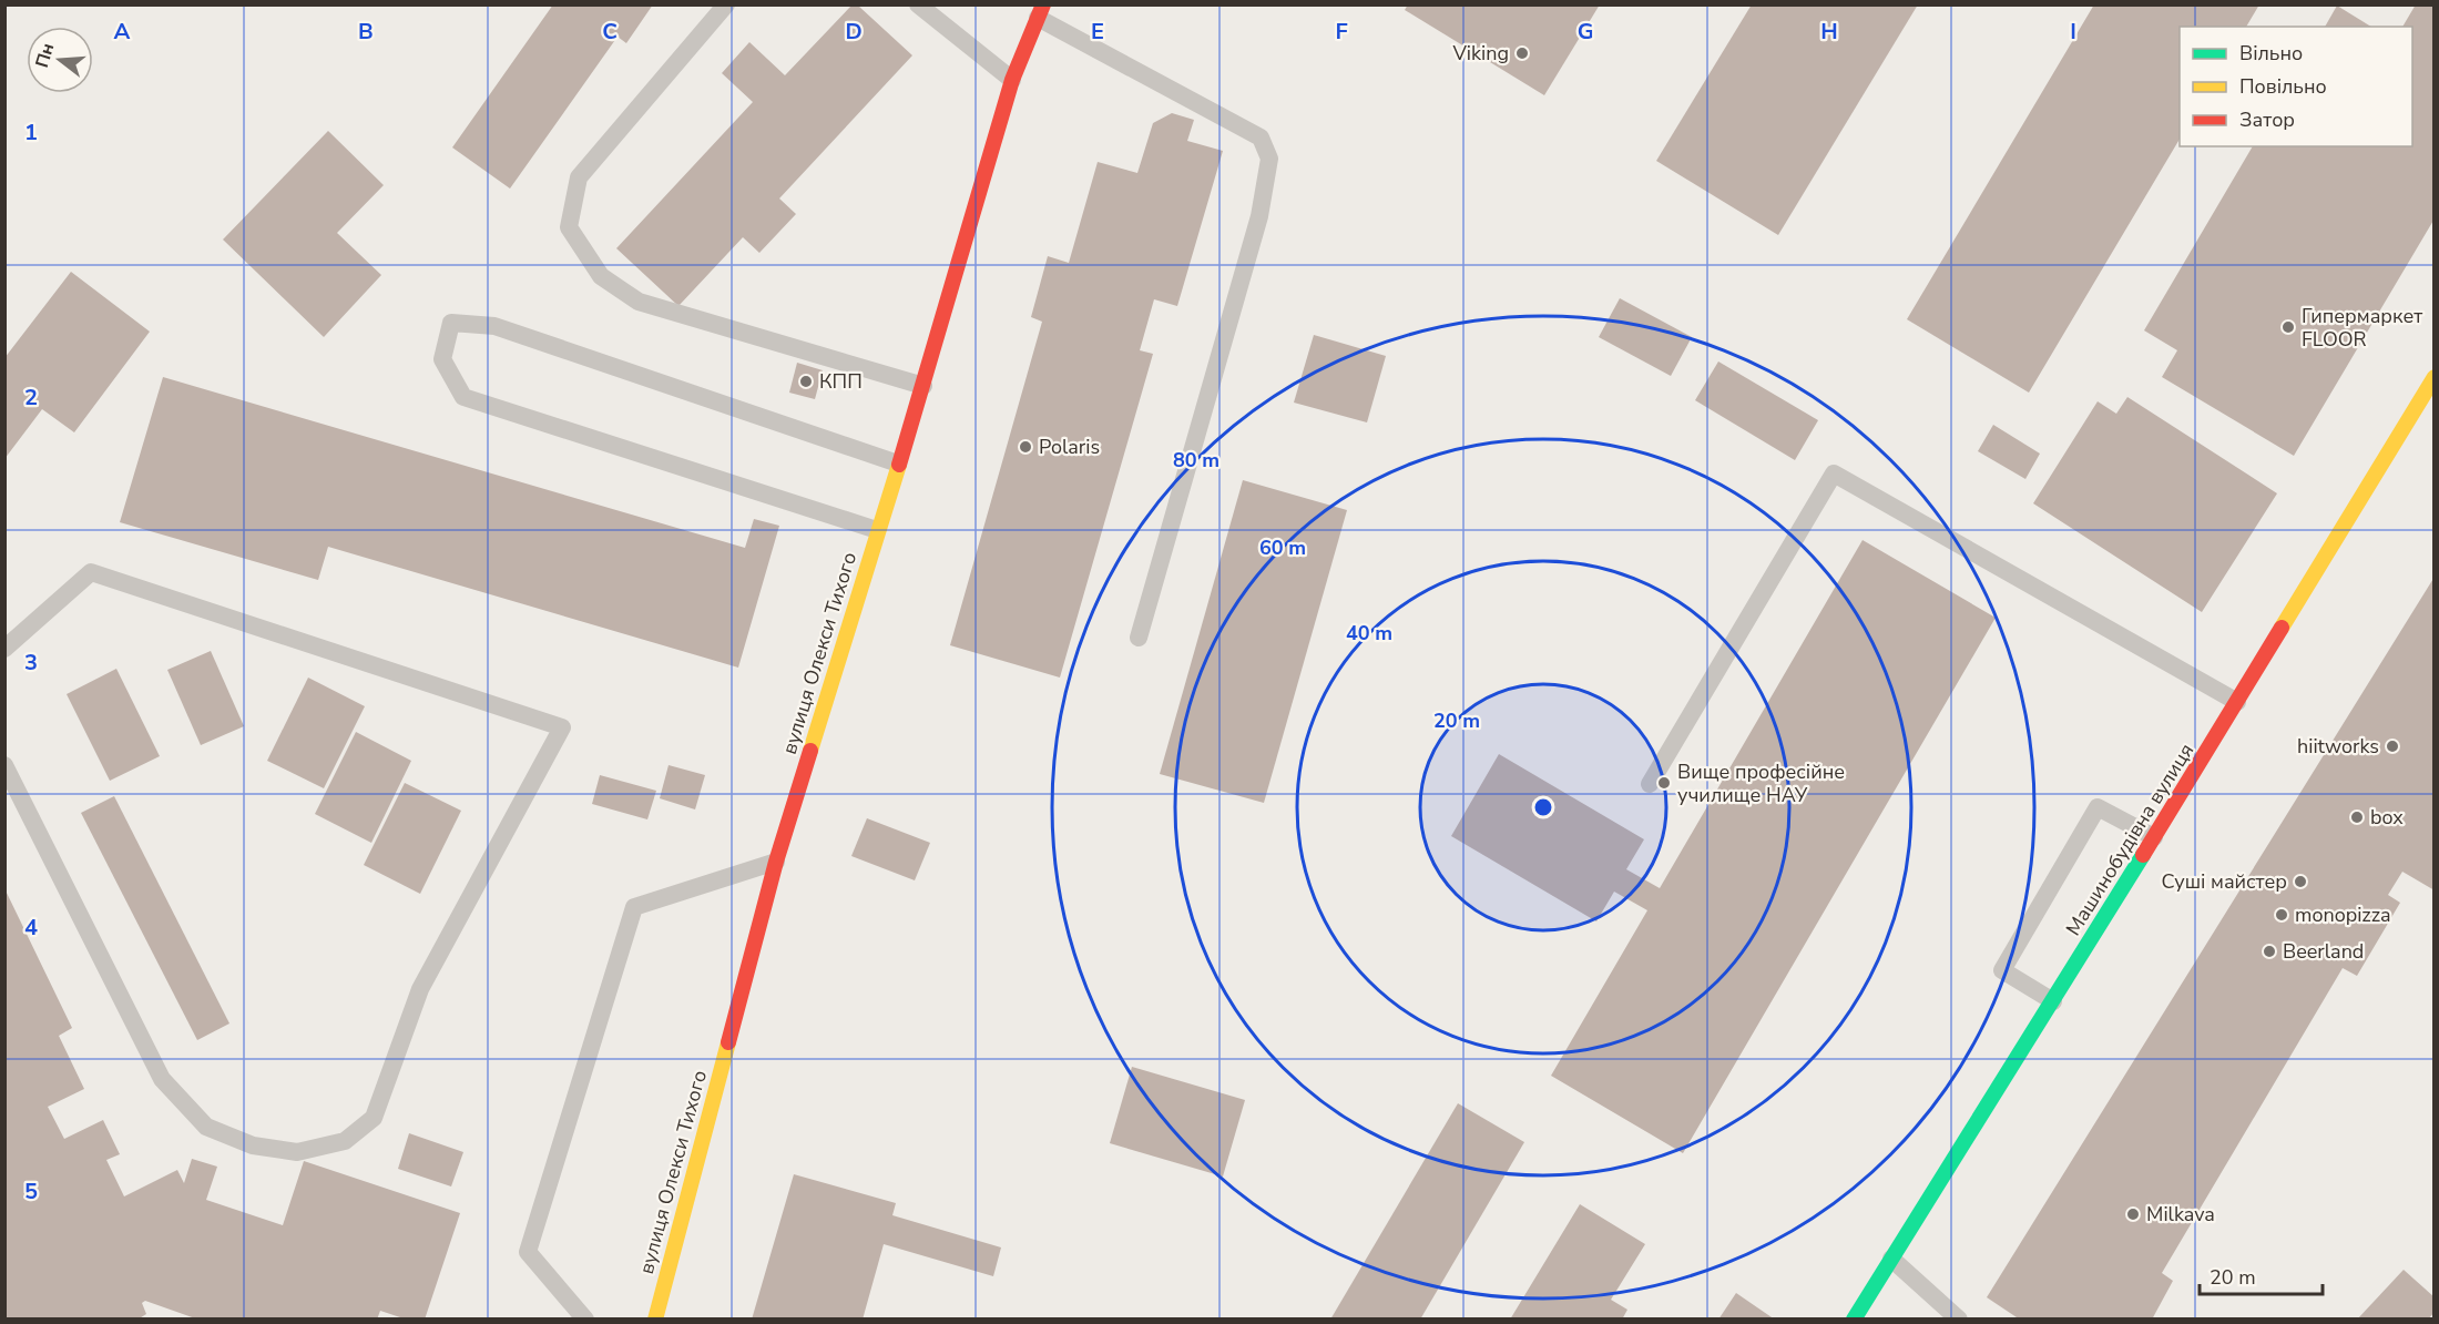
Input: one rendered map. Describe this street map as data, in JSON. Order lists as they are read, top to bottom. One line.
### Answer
{"streets":{"street":["вулиця Олекси Тихого","Машинобудівна вулиця"]},"places":["Viking","Гипермаркет FLOOR","КПП","Polaris","hiitworks","Вище професійне училище НАУ","box","Суші майстер","monopizza","Beerland","Milkava"],"legend":["Вільно","Повільно","Затор"],"scale_bar":"20 m","north":"left","grid":{"columns":["A","B","C","D","E","F","G","H","I"],"rows":["1","2","3","4","5"]},"rings":["80 m","60 m","40 m","20 m"]}
